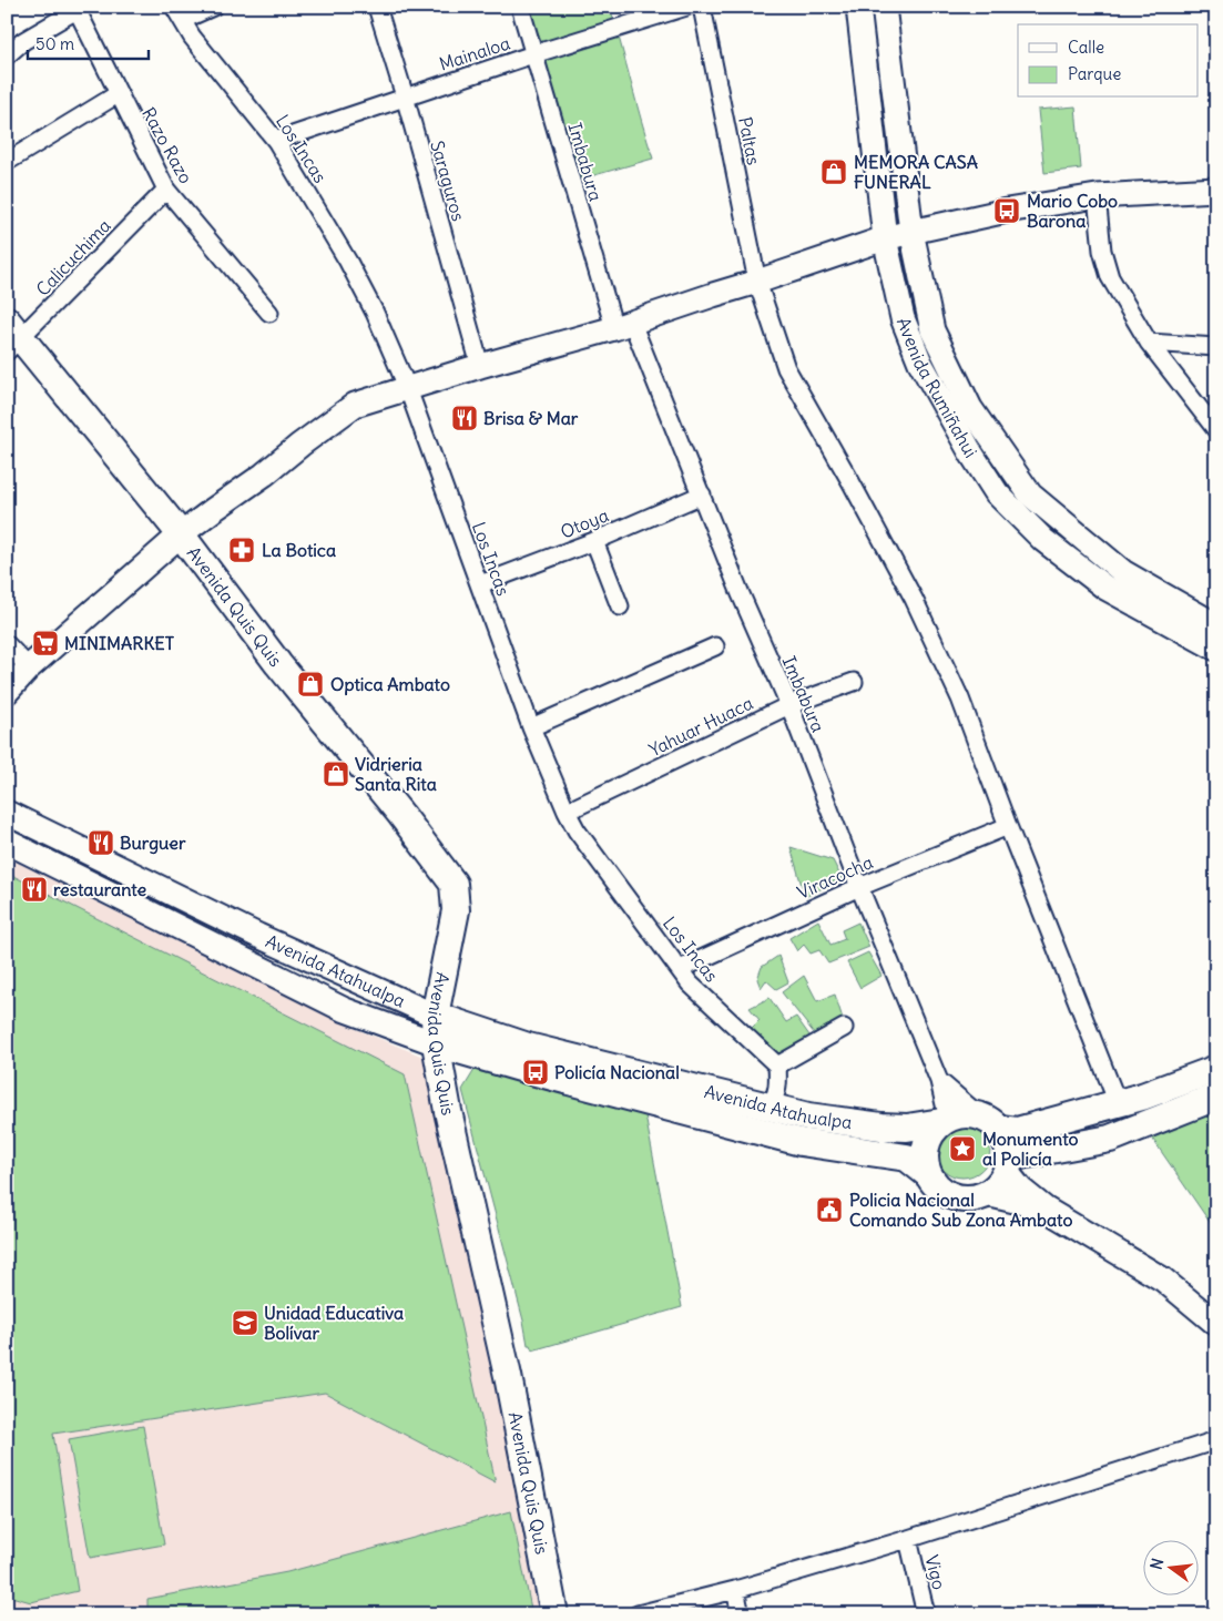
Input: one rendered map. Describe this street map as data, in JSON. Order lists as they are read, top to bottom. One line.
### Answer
{"streets":{"main road":["Avenida Rumiñahui","Avenida Quis Quis","Avenida Atahualpa"],"street":["Mainaloa","Paltas","Razo Razo","Los Incas","Imbabura","Saraguros","Calicuchima","Otoya","Yahuar Huaca","Viracocha","Vigo"]},"crossings":[["Mainaloa","Los Incas"],["Mainaloa","Imbabura"],["Mainaloa","Saraguros"],["Paltas","Viracocha"],["Razo Razo","Calicuchima"],["Los Incas","Otoya"],["Los Incas","Yahuar Huaca"],["Los Incas","Viracocha"],["Imbabura","Otoya"],["Imbabura","Yahuar Huaca"],["Imbabura","Viracocha"],["Imbabura","Avenida Atahualpa"],["Calicuchima","Avenida Quis Quis"],["Avenida Quis Quis","Avenida Atahualpa"]],"places":{"shop":["MEMORA CASA FUNERAL","Optica Ambato","Vidrieria Santa Rita"],"bus stop":["Mario Cobo Barona","Policía Nacional"],"restaurant":["Brisa & Mar","Burguer","restaurante"],"pharmacy":["La Botica"],"supermarket":["MINIMARKET"],"place":["Monumento al Policía"],"public building":["Policia Nacional Comando Sub Zona Ambato"],"school or university":["Unidad Educativa Bolívar"]},"legend":["Calle","Parque"],"scale_bar":"50 m","north":"left"}
